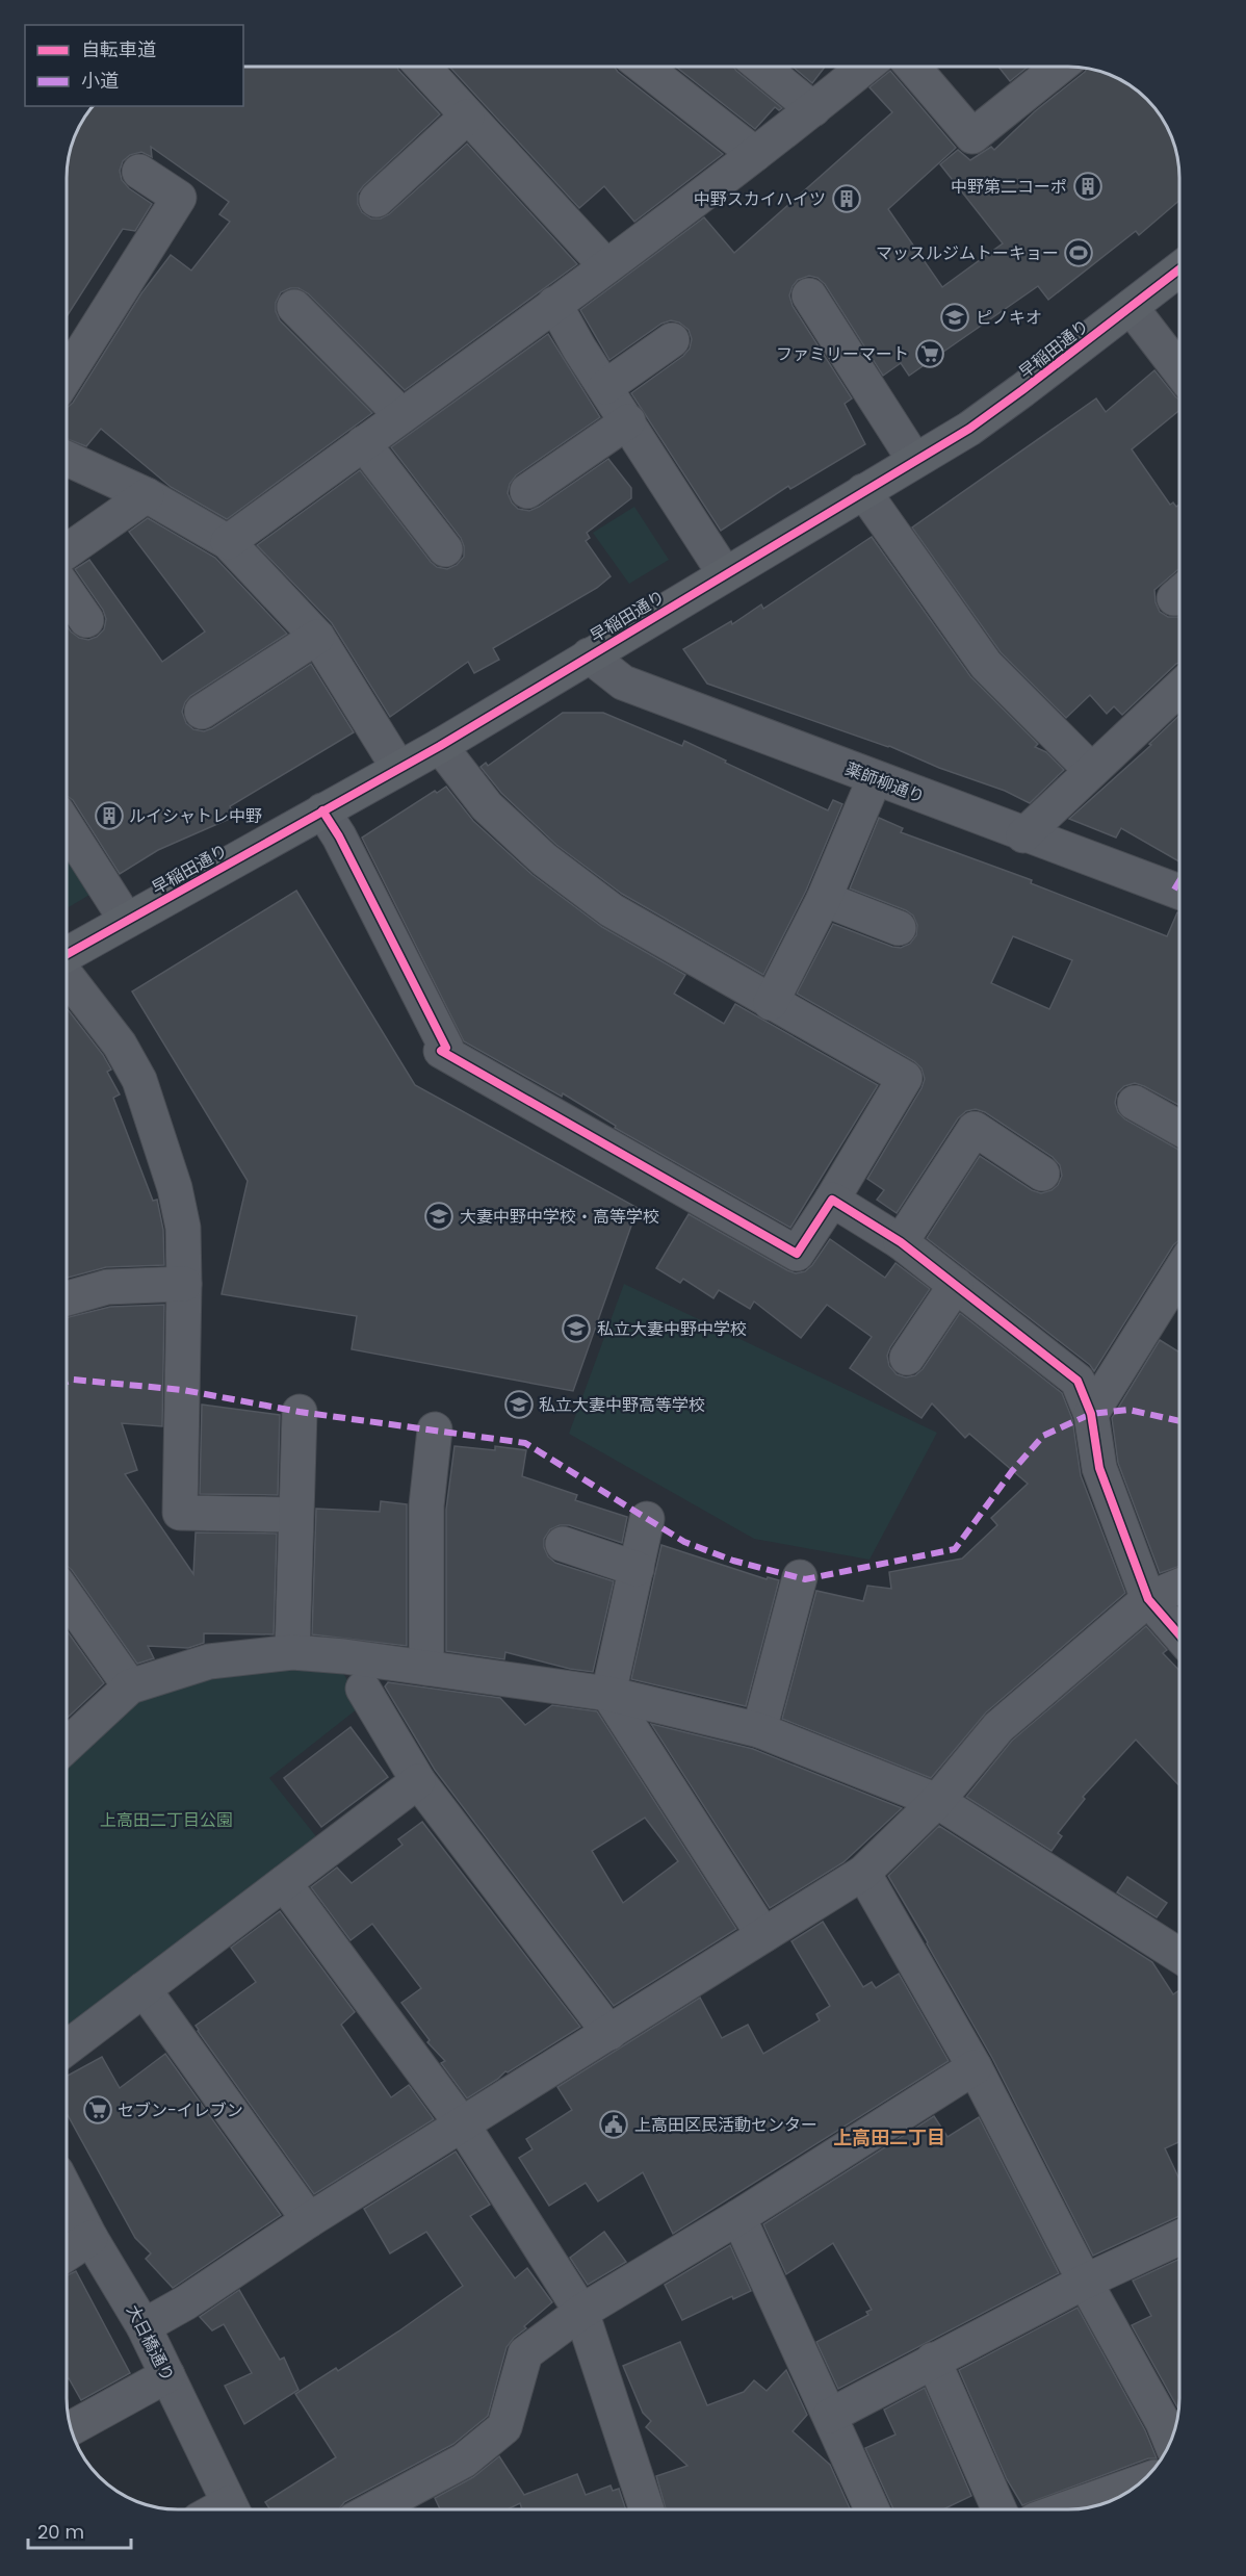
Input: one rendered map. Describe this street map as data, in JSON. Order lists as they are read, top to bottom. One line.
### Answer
{"streets":{"main road":["早稲田通り"],"street":["薬師柳通り","大日橋通り"]},"crossings":[["早稲田通り","薬師柳通り"]],"districts":["上高田二丁目"],"parks":["上高田二丁目公園"],"places":{"building":["中野第二コーポ","中野スカイハイツ","ルイシャトレ中野"],"sports":["マッスルジムトーキョー"],"school or university":["ピノキオ","大妻中野中学校・高等学校","私立大妻中野中学校","私立大妻中野高等学校"],"supermarket":["ファミリーマート","セブン-イレブン"],"public building":["上高田区民活動センター"]},"legend":["自転車道","小道"],"scale_bar":"20 m"}
